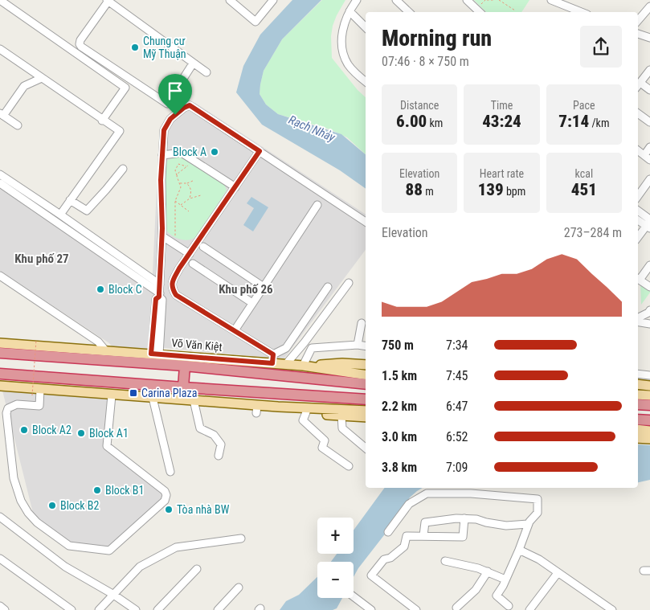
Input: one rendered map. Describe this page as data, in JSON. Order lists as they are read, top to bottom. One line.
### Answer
{"streets":{"highway":["Võ Văn Kiệt"]},"districts":["Khu phố 27","Khu phố 26"],"water":["Rạch Nhảy"],"places":{"other":["Chung cư Mỹ Thuận","Block A","Block C","Block A2","Block A1","Block B1","Block B2","Tòa nhà BW"],"transit":["Carina Plaza"]},"page":{"heading":["Morning run","07:46 · 8 × 750 m"],"stats":[["Distance","6.00 km"],["Time","43:24"],["Pace","7:14 /km"],["Elevation","88 m"],["Heart rate","139 bpm"],["kcal","451"]],"chart":["Elevation","273–284 m"],"list":[{"name":"750 m","note":"7:34"},{"name":"1.5 km","note":"7:45"},{"name":"2.2 km","note":"6:47"},{"name":"3.0 km","note":"6:52"},{"name":"3.8 km","note":"7:09"}],"map_buttons":["+","−"]}}
